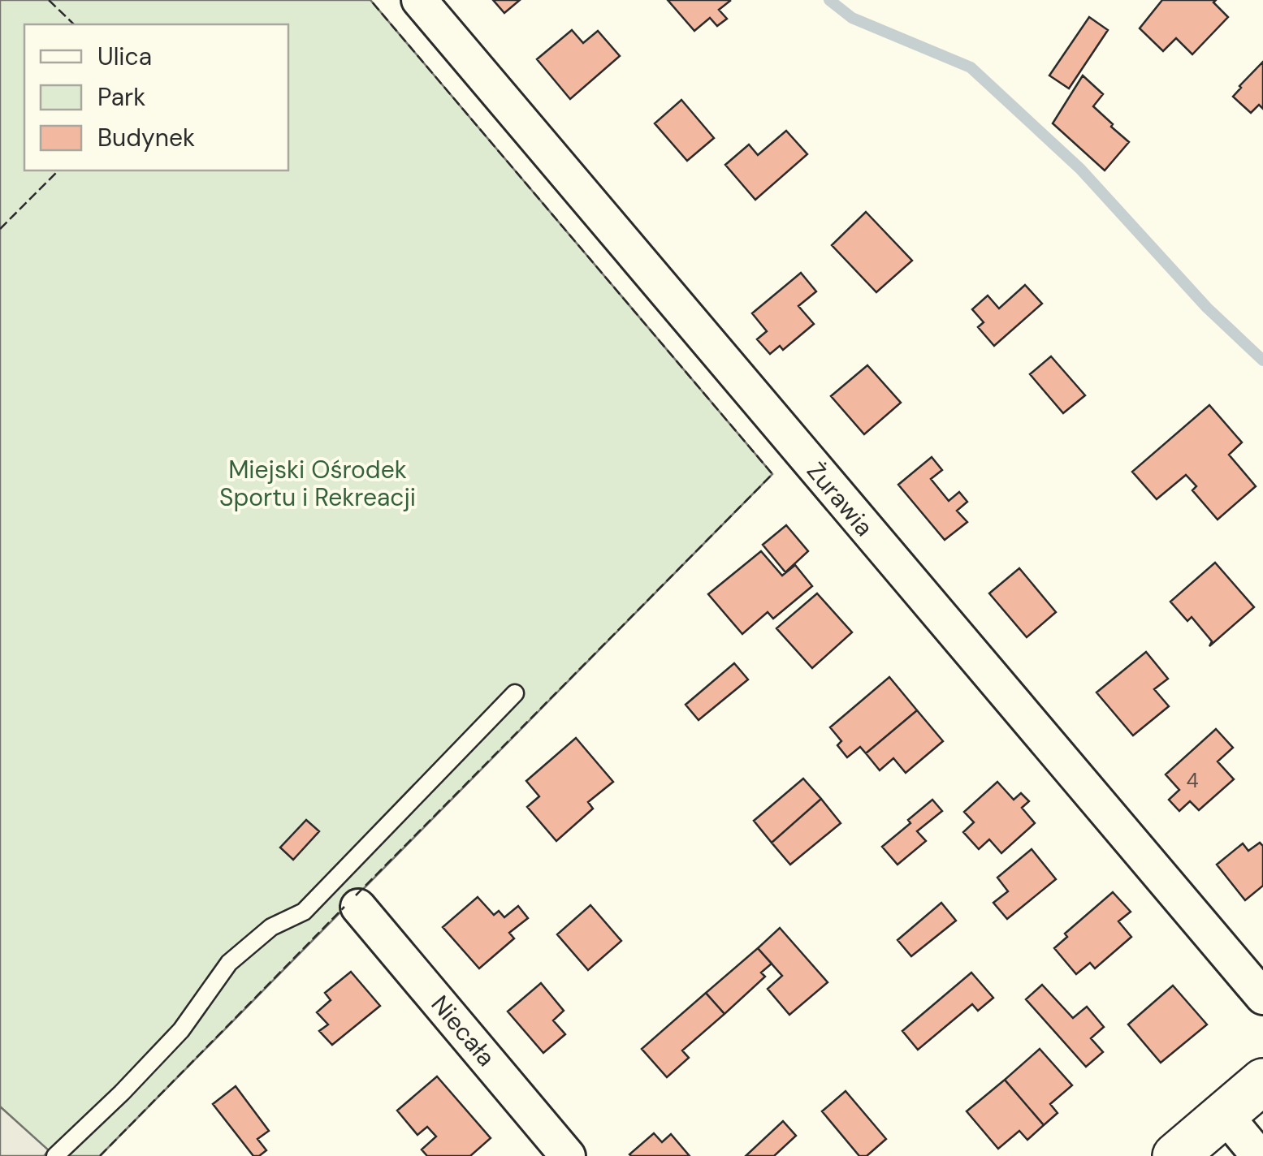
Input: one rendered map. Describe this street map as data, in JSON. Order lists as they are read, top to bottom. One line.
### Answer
{"streets":{"street":["Żurawia","Niecała"]},"parks":["Miejski Ośrodek Sportu i Rekreacji"],"house_numbers":["4"],"legend":["Ulica","Park","Budynek"]}
